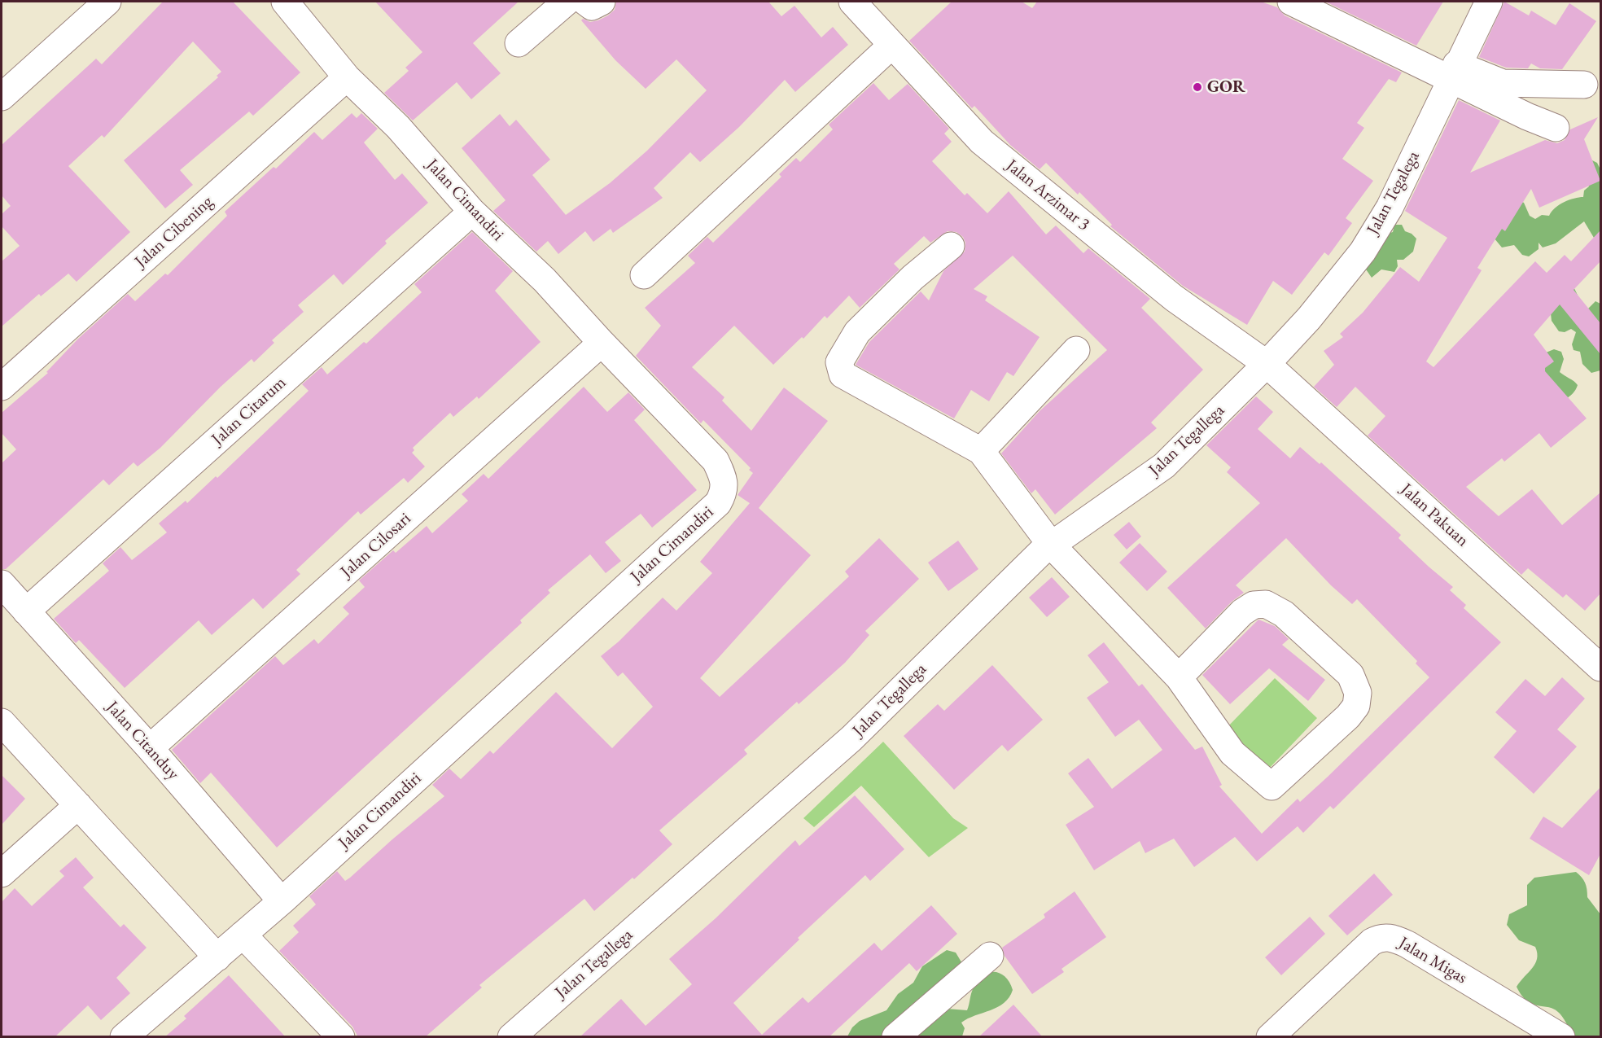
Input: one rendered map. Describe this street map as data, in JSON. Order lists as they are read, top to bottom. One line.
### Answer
{"streets":{"street":["Jalan Tegalega","Jalan Arzimar 3","Jalan Cimandiri","Jalan Cibening","Jalan Citarum","Jalan Tegallega","Jalan Pakuan","Jalan Cilosari","Jalan Citanduy","Jalan Migas"]},"crossings":[["Jalan Tegalega","Jalan Arzimar 3"],["Jalan Tegalega","Jalan Tegallega"],["Jalan Tegalega","Jalan Pakuan"],["Jalan Arzimar 3","Jalan Tegallega"],["Jalan Arzimar 3","Jalan Pakuan"],["Jalan Cimandiri","Jalan Cibening"],["Jalan Cimandiri","Jalan Citarum"],["Jalan Cimandiri","Jalan Cilosari"],["Jalan Cimandiri","Jalan Citanduy"],["Jalan Citarum","Jalan Citanduy"],["Jalan Tegallega","Jalan Pakuan"],["Jalan Cilosari","Jalan Citanduy"]],"places":["GOR"]}
